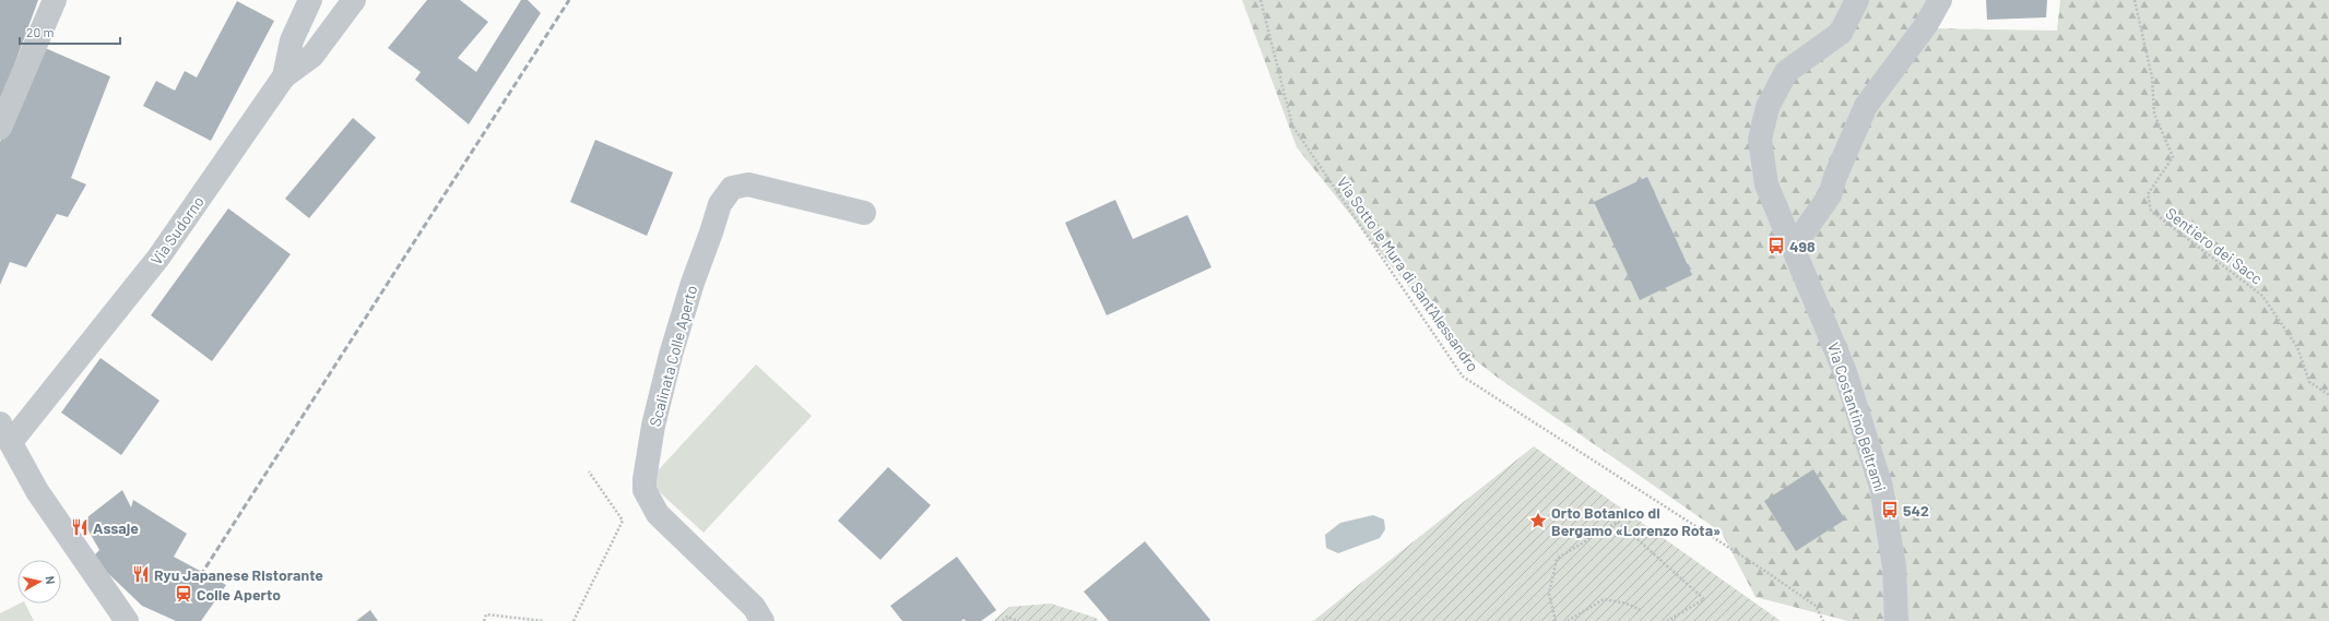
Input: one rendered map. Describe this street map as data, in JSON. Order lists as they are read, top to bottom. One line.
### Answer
{"streets":{"street":["Via Sudorno","Scalinata Colle Aperto","Via Costantino Beltrami"],"path":["Sentiero dei Sacc","Via Sotto le Mura di Sant'Alessandro"]},"places":{"bus stop":["498","542"],"place":["Orto Botanico di Bergamo «Lorenzo Rota»"],"restaurant":["Assaje","Ryu Japanese Ristorante"],"station":["Colle Aperto"]},"scale_bar":"20 m","north":"right"}
